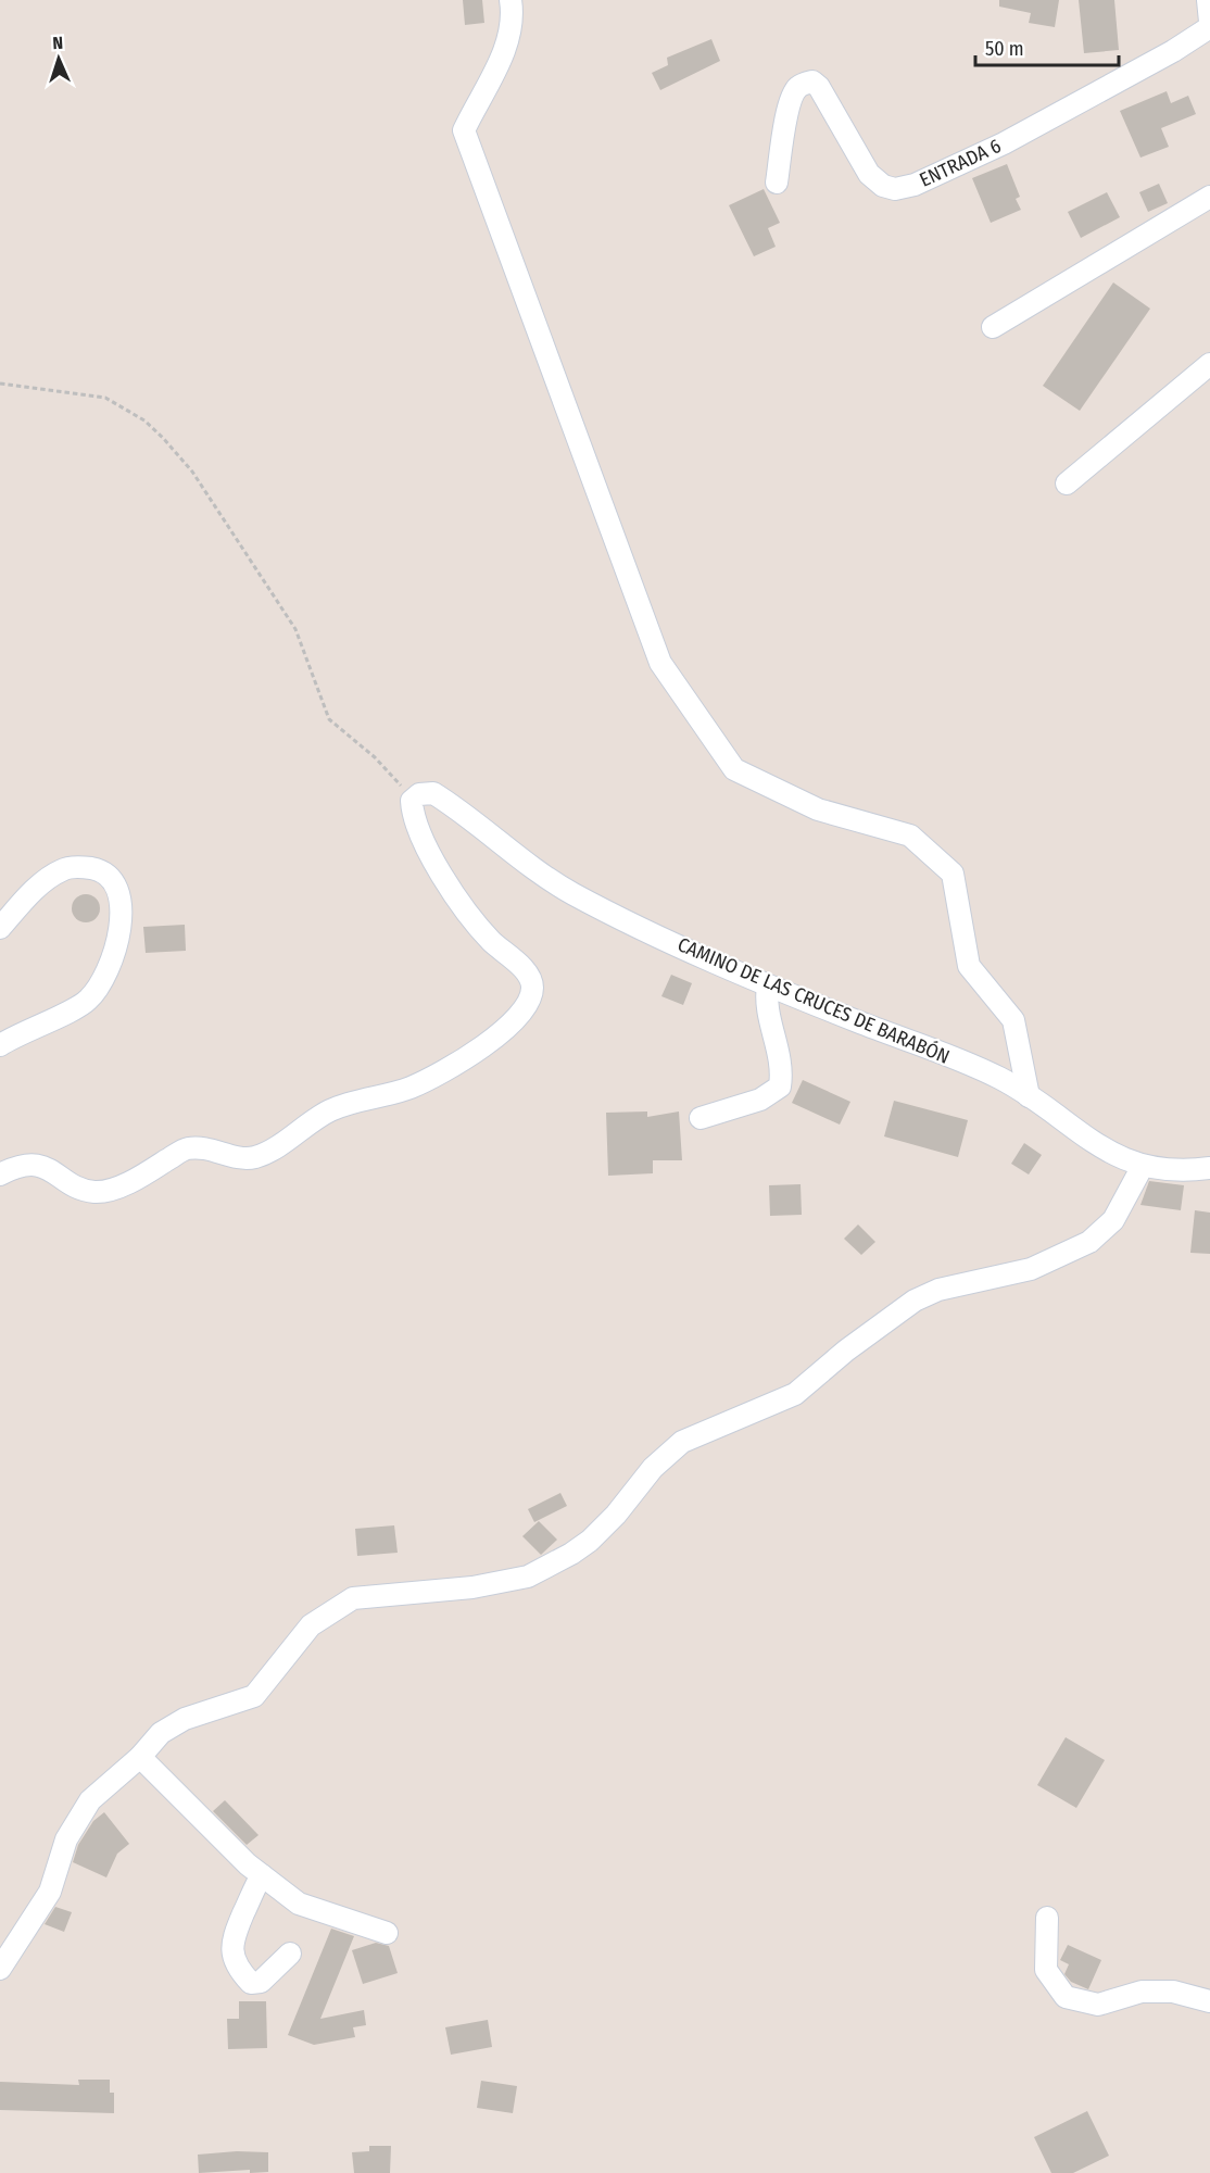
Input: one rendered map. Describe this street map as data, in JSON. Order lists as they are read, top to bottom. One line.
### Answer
{"streets":{"street":["ENTRADA 6","CAMINO DE LAS CRUCES DE BARABÓN"]},"scale_bar":"50 m","north":"top"}
